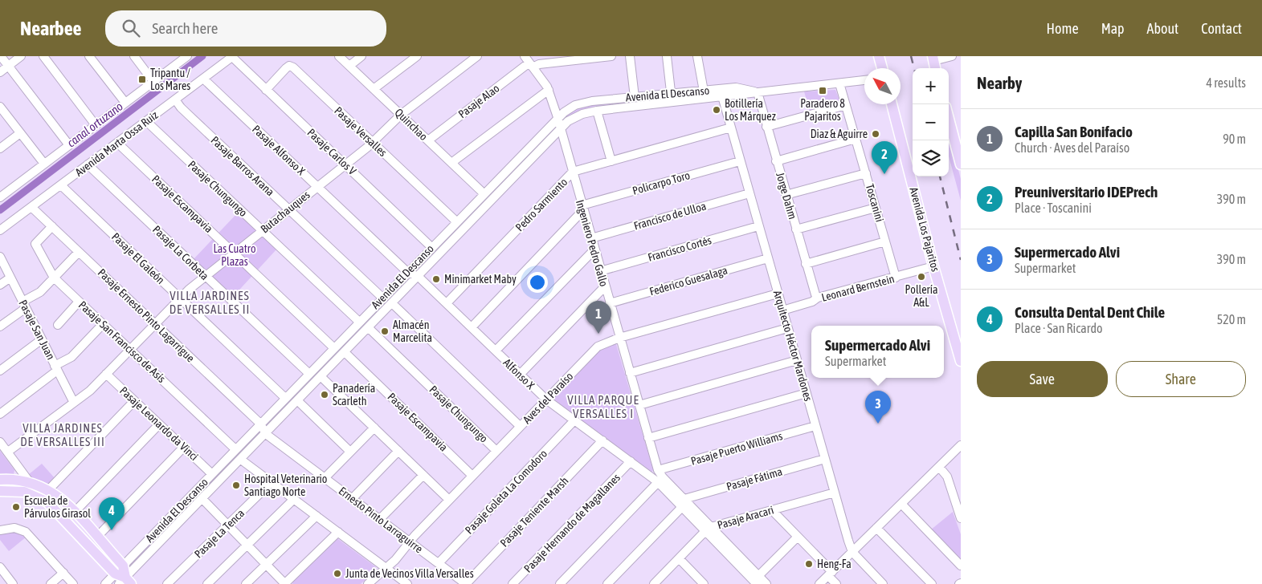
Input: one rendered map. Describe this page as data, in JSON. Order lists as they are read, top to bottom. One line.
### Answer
{"streets":{"main road":["Avenida Los Pajaritos"],"street":["Avenida El Descanso","Pasaje Alao","Quinchao","Pasaje Versalles","Avenida Marta Ossa Ruiz","Pasaje Alfonso X","Pasaje Carlos V","Pasaje Barros Arana","Policarpo Toro","Pasaje Chungungo","Jorge Dahm","Toscanini","Pasaje Escampavia","Pedro Sarmiento","Butachauques","Francisco de Ulloa","Ingeniero Pedro Gallo","Francisco Cortés","Pasaje La Corbeta","Pasaje El Galeón","Federico Guesalaga","Leonard Bernstein","Pasaje Ernesto Pinto Lagarrigue","Pasaje San Juan","Pasaje San Francisco de Asís","Arquitecto Héctor Mardones","Alfonso X","Aves del Paraíso","Pasaje Leonardo da Vinci","Pasaje Puerto Williams","Pasaje Fátima","Pasaje Goleta La Comodoro","Pasaje Teniente Marsh","Pasaje Aracari","Ernesto Pinto Larraguirre","Pasaje Hernando de Magallanes","Pasaje La Tenca"]},"crossings":[["Avenida El Descanso","Quinchao"],["Avenida El Descanso","Pasaje Versalles"],["Avenida El Descanso","Pasaje Alfonso X"],["Avenida El Descanso","Pasaje Carlos V"],["Avenida El Descanso","Pasaje Barros Arana"],["Avenida El Descanso","Pasaje Chungungo"],["Avenida El Descanso","Jorge Dahm"],["Avenida El Descanso","Toscanini"],["Avenida El Descanso","Pasaje Escampavia"],["Avenida El Descanso","Ingeniero Pedro Gallo"],["Avenida El Descanso","Pasaje La Corbeta"],["Avenida El Descanso","Pasaje El Galeón"],["Avenida El Descanso","Pasaje Ernesto Pinto Lagarrigue"],["Avenida El Descanso","Pasaje San Francisco de Asís"],["Avenida El Descanso","Arquitecto Héctor Mardones"],["Avenida El Descanso","Alfonso X"],["Avenida El Descanso","Pasaje Leonardo da Vinci"],["Avenida El Descanso","Ernesto Pinto Larraguirre"],["Pasaje Alao","Quinchao"],["Pasaje Alao","Ingeniero Pedro Gallo"],["Quinchao","Butachauques"],["Pasaje Versalles","Pasaje Carlos V"],["Pasaje Versalles","Butachauques"],["Avenida Marta Ossa Ruiz","Pasaje Alfonso X"],["Avenida Marta Ossa Ruiz","Pasaje Carlos V"],["Avenida Marta Ossa Ruiz","Pasaje Barros Arana"],["Avenida Marta Ossa Ruiz","Pasaje Chungungo"],["Avenida Marta Ossa Ruiz","Pasaje Escampavia"],["Avenida Marta Ossa Ruiz","Pasaje La Corbeta"],["Avenida Marta Ossa Ruiz","Pasaje El Galeón"],["Avenida Marta Ossa Ruiz","Pasaje Ernesto Pinto Lagarrigue"],["Pasaje Alfonso X","Butachauques"],["Pasaje Alfonso X","Alfonso X"],["Pasaje Carlos V","Butachauques"],["Pasaje Barros Arana","Butachauques"],["Policarpo Toro","Ingeniero Pedro Gallo"],["Policarpo Toro","Arquitecto Héctor Mardones"],["Pasaje Chungungo","Butachauques"],["Pasaje Chungungo","Aves del Paraíso"],["Jorge Dahm","Leonard Bernstein"],["Toscanini","Leonard Bernstein"],["Pasaje Escampavia","Butachauques"],["Pasaje Escampavia","Aves del Paraíso"],["Pedro Sarmiento","Ingeniero Pedro Gallo"],["Pedro Sarmiento","Arquitecto Héctor Mardones"],["Pedro Sarmiento","Alfonso X"],["Butachauques","Pasaje La Corbeta"],["Butachauques","Pasaje El Galeón"],["Butachauques","Pasaje Ernesto Pinto Lagarrigue"],["Butachauques","Pasaje San Juan"],["Butachauques","Pasaje San Francisco de Asís"],["Butachauques","Pasaje Leonardo da Vinci"],["Francisco de Ulloa","Ingeniero Pedro Gallo"],["Francisco de Ulloa","Arquitecto Héctor Mardones"],["Avenida Los Pajaritos","Leonard Bernstein"],["Ingeniero Pedro Gallo","Francisco Cortés"],["Ingeniero Pedro Gallo","Federico Guesalaga"],["Ingeniero Pedro Gallo","Alfonso X"],["Ingeniero Pedro Gallo","Aves del Paraíso"],["Ingeniero Pedro Gallo","Pasaje Puerto Williams"],["Ingeniero Pedro Gallo","Pasaje Fátima"],["Ingeniero Pedro Gallo","Pasaje Aracari"],["Francisco Cortés","Arquitecto Héctor Mardones"],["Federico Guesalaga","Arquitecto Héctor Mardones"],["Leonard Bernstein","Arquitecto Héctor Mardones"],["Pasaje Ernesto Pinto Lagarrigue","Pasaje San Francisco de Asís"],["Pasaje Ernesto Pinto Lagarrigue","Ernesto Pinto Larraguirre"],["Arquitecto Héctor Mardones","Aves del Paraíso"],["Arquitecto Héctor Mardones","Pasaje Puerto Williams"],["Arquitecto Héctor Mardones","Pasaje Fátima"],["Arquitecto Héctor Mardones","Pasaje Aracari"],["Alfonso X","Aves del Paraíso"],["Alfonso X","Pasaje Puerto Williams"],["Alfonso X","Pasaje Goleta La Comodoro"],["Alfonso X","Pasaje Teniente Marsh"],["Alfonso X","Pasaje Hernando de Magallanes"],["Aves del Paraíso","Ernesto Pinto Larraguirre"],["Pasaje Goleta La Comodoro","Ernesto Pinto Larraguirre"],["Pasaje Teniente Marsh","Ernesto Pinto Larraguirre"]],"districts":["VILLA JARDINES DE VERSALLES II","VILLA PARQUE VERSALLES I","VILLA JARDINES DE VERSALLES III"],"water":["canal ortuzano"],"parks":["Las Cuatro Plazas"],"places":{"transit":["Tripantu / Los Mares","Paradero 8 Pajaritos"],"other":["Botillería Los Márquez","Diaz & Aguirre","Pollería A&L","Minimarket Maby","Almacén Marcelita","Panadería Scarleth","Hospital Veterinario Santiago Norte","Escuela de Párvulos Girasol","Heng-Fa","Junta de Vecinos Villa Versalles"]},"north":"top left","page":{"header":"Nearbee","search":"Search here","nav":["Home","Map","About","Contact"],"heading":["Nearby","4 results"],"map_buttons":["+","−"],"list":[{"mark":"1","name":"Capilla San Bonifacio","note":"Church · Aves del Paraíso","value":"90 m"},{"mark":"2","name":"Preuniversitario IDEPrech","note":"Place · Toscanini","value":"390 m"},{"mark":"3","name":"Supermercado Alvi","note":"Supermarket","value":"390 m"},{"mark":"4","name":"Consulta Dental Dent Chile","note":"Place · San Ricardo","value":"520 m"}],"pins":["2","1","3","4"],"popup":["Supermercado Alvi","Supermarket"],"buttons":["Save","Share"]}}
